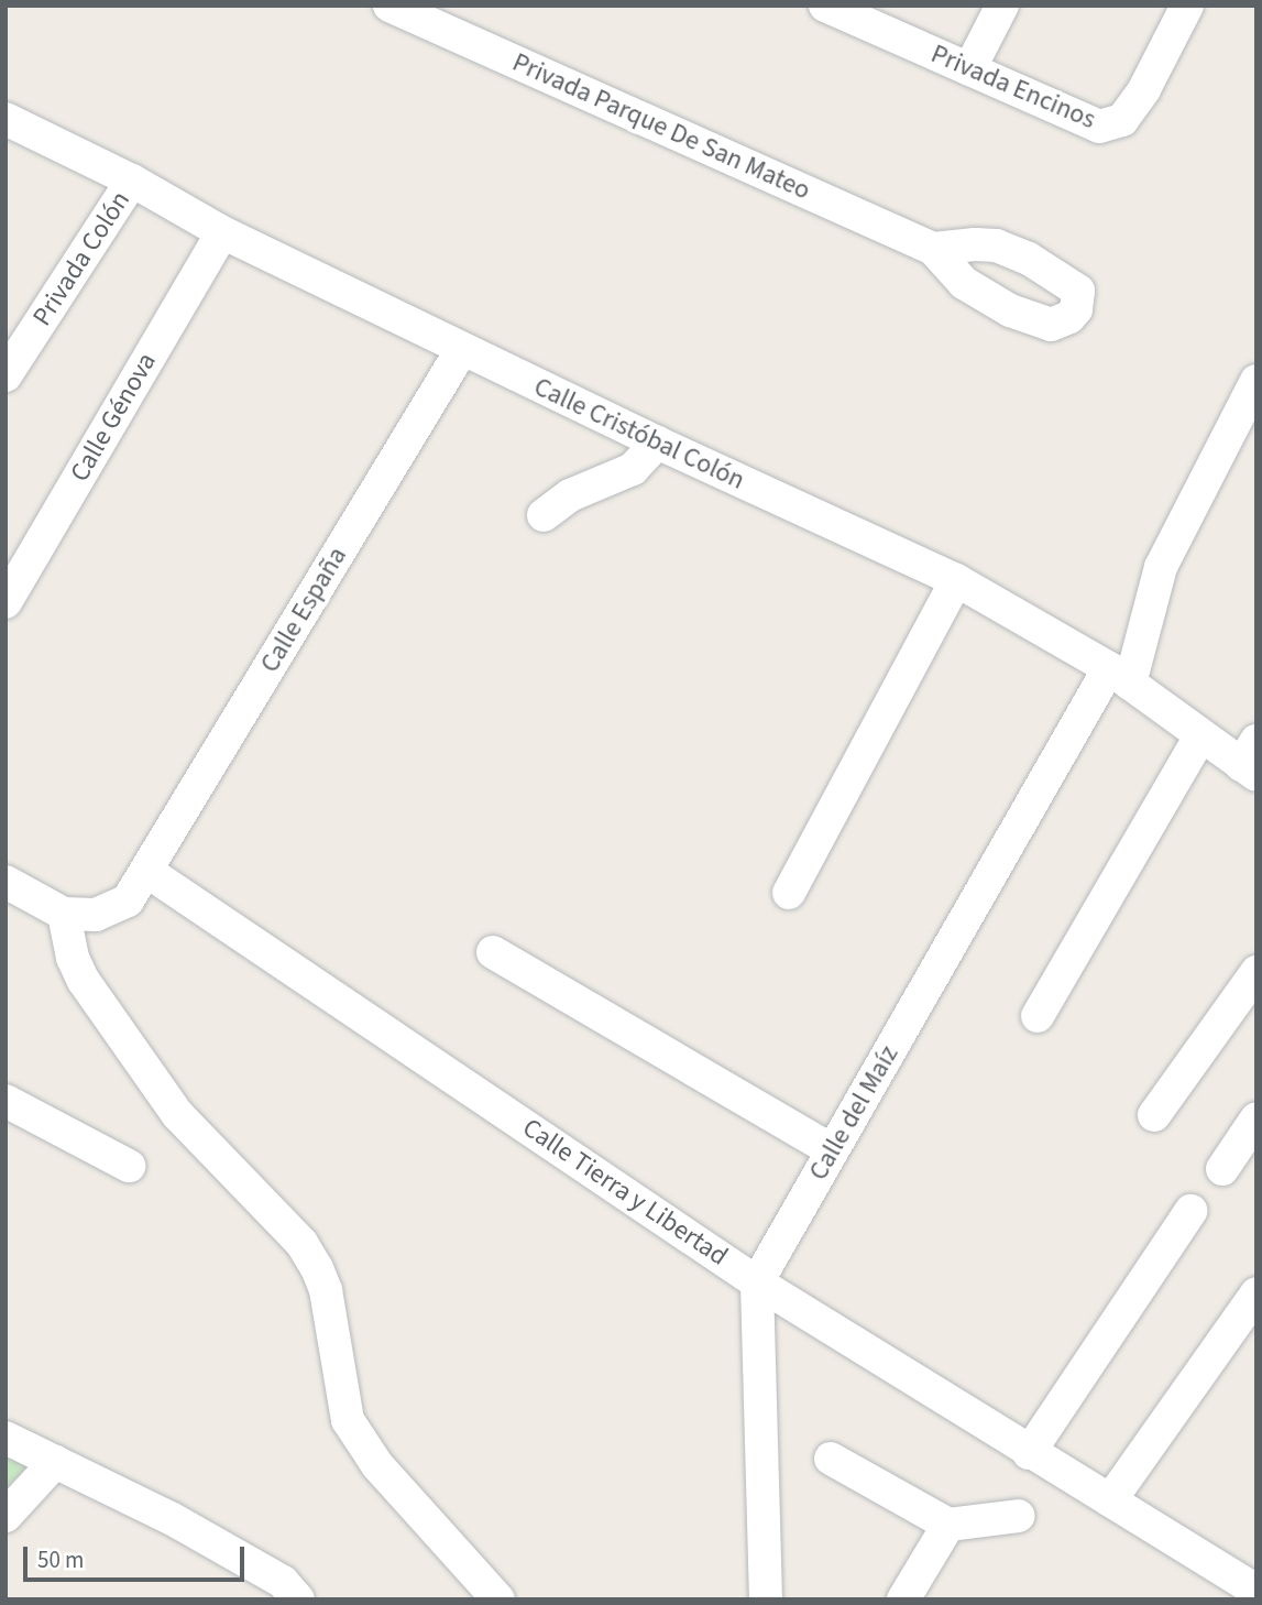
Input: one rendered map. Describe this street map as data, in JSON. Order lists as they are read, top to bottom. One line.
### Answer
{"streets":{"street":["Privada Encinos","Privada Parque De San Mateo","Privada Colón","Calle Génova","Calle Cristóbal Colón","Calle España","Calle del Maíz","Calle Tierra y Libertad"]},"crossings":[["Privada Colón","Calle Cristóbal Colón"],["Calle Génova","Calle Cristóbal Colón"],["Calle Cristóbal Colón","Calle España"],["Calle Cristóbal Colón","Calle del Maíz"],["Calle España","Calle Tierra y Libertad"],["Calle del Maíz","Calle Tierra y Libertad"]],"scale_bar":"50 m"}
